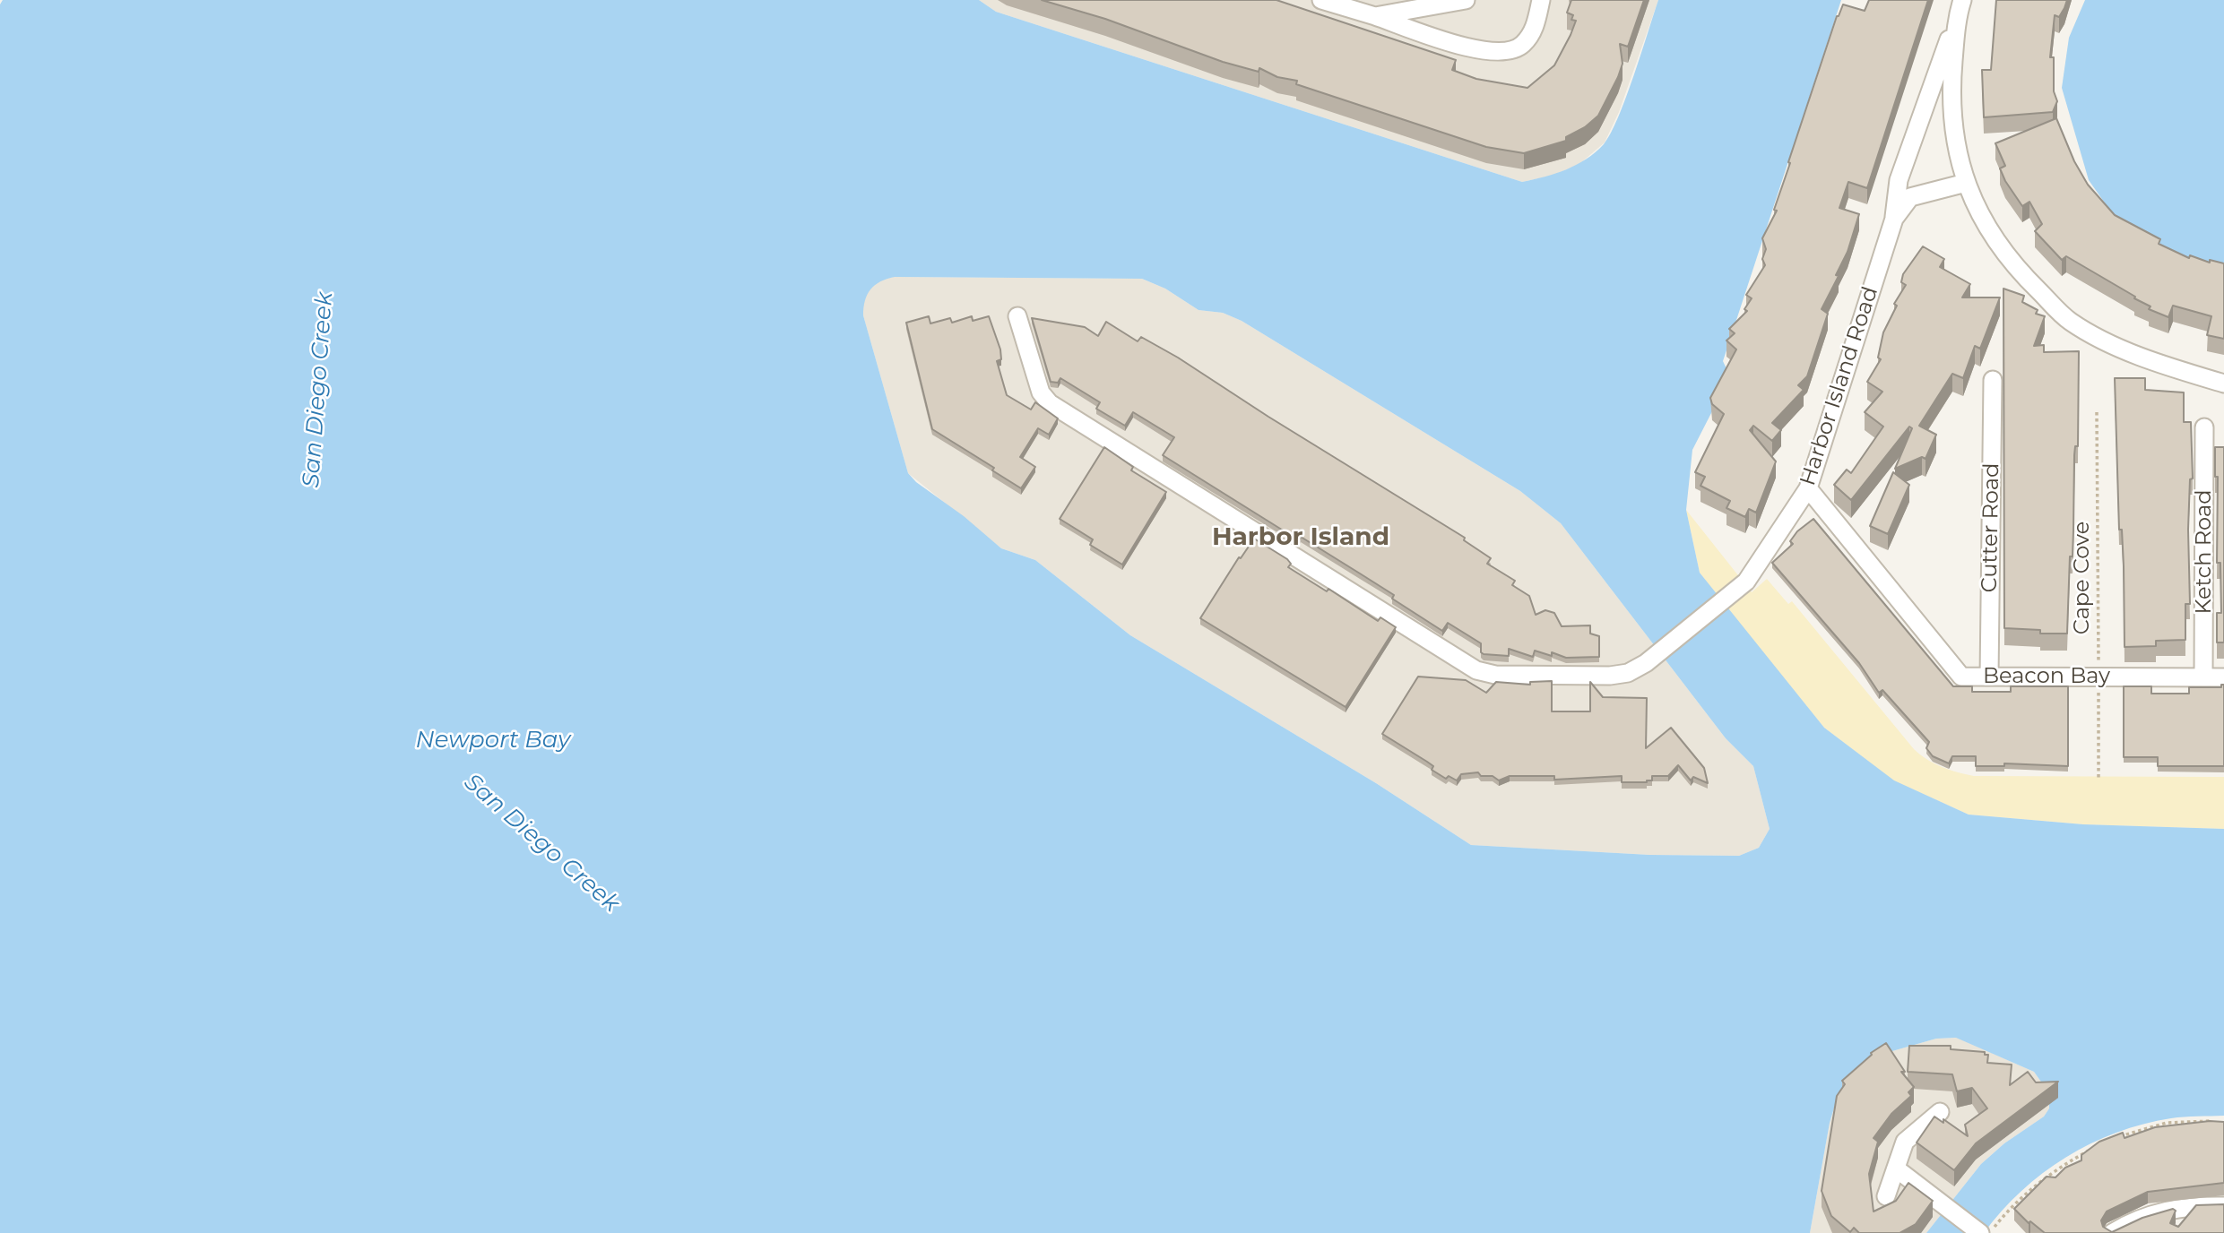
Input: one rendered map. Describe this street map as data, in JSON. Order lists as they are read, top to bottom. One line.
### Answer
{"streets":{"street":["Harbor Island Road","Cutter Road","Ketch Road","Beacon Bay"],"path":["Cape Cove"]},"crossings":[["Harbor Island Road","Beacon Bay"],["Cutter Road","Beacon Bay"],["Ketch Road","Beacon Bay"],["Cape Cove","Beacon Bay"]],"districts":["Harbor Island"],"water":["San Diego Creek","Newport Bay"]}
